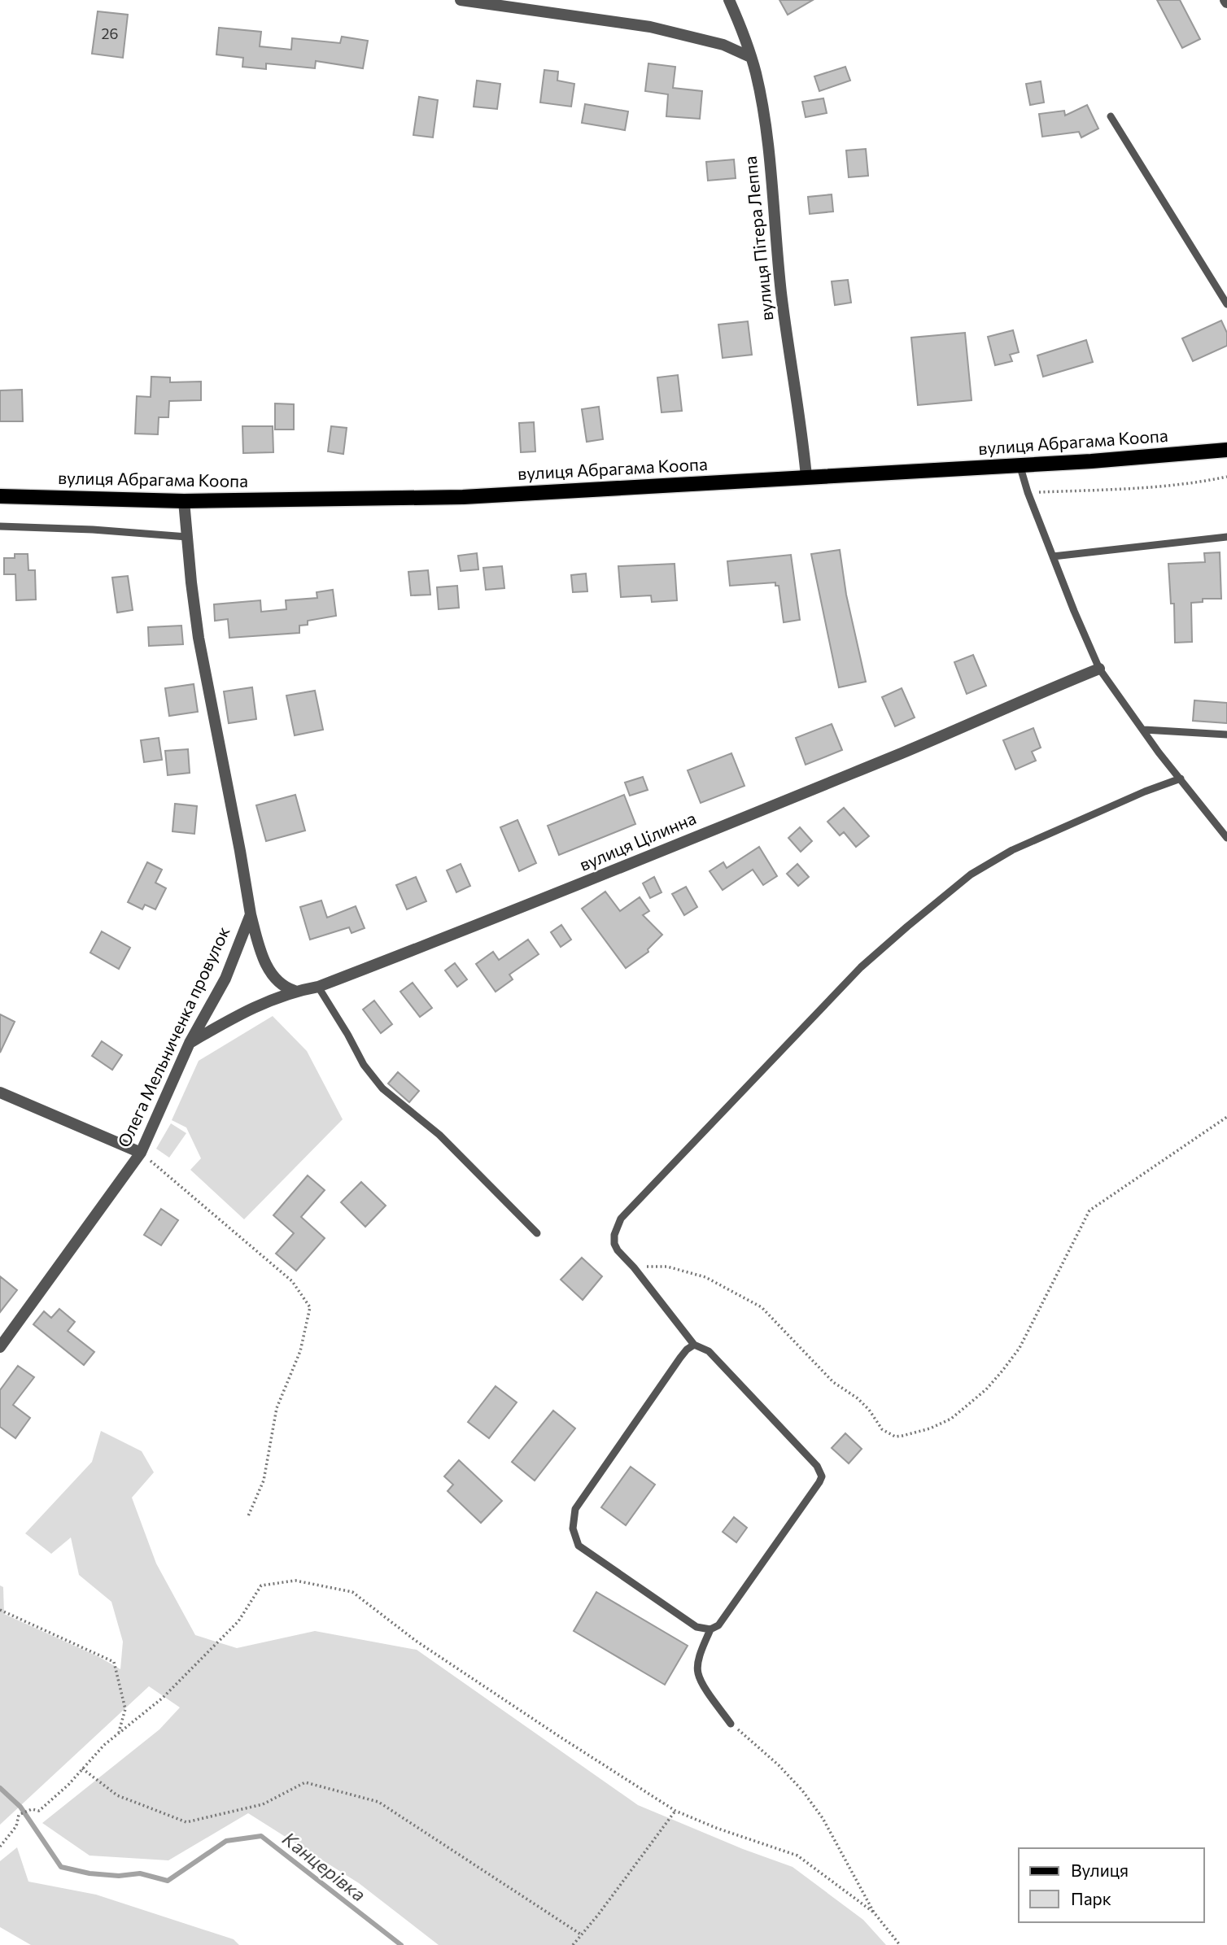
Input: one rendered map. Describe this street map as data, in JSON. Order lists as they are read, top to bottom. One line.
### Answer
{"streets":{"main road":["вулиця Абрагама Коопа"],"street":["вулиця Пітера Леппа","вулиця Цілинна","Олега Мельниченка провулок"]},"crossings":[["вулиця Пітера Леппа","вулиця Абрагама Коопа"],["вулиця Абрагама Коопа","Олега Мельниченка провулок"],["вулиця Цілинна","Олега Мельниченка провулок"]],"water":["Канцерівка"],"house_numbers":["26"],"legend":["Вулиця","Парк"]}
